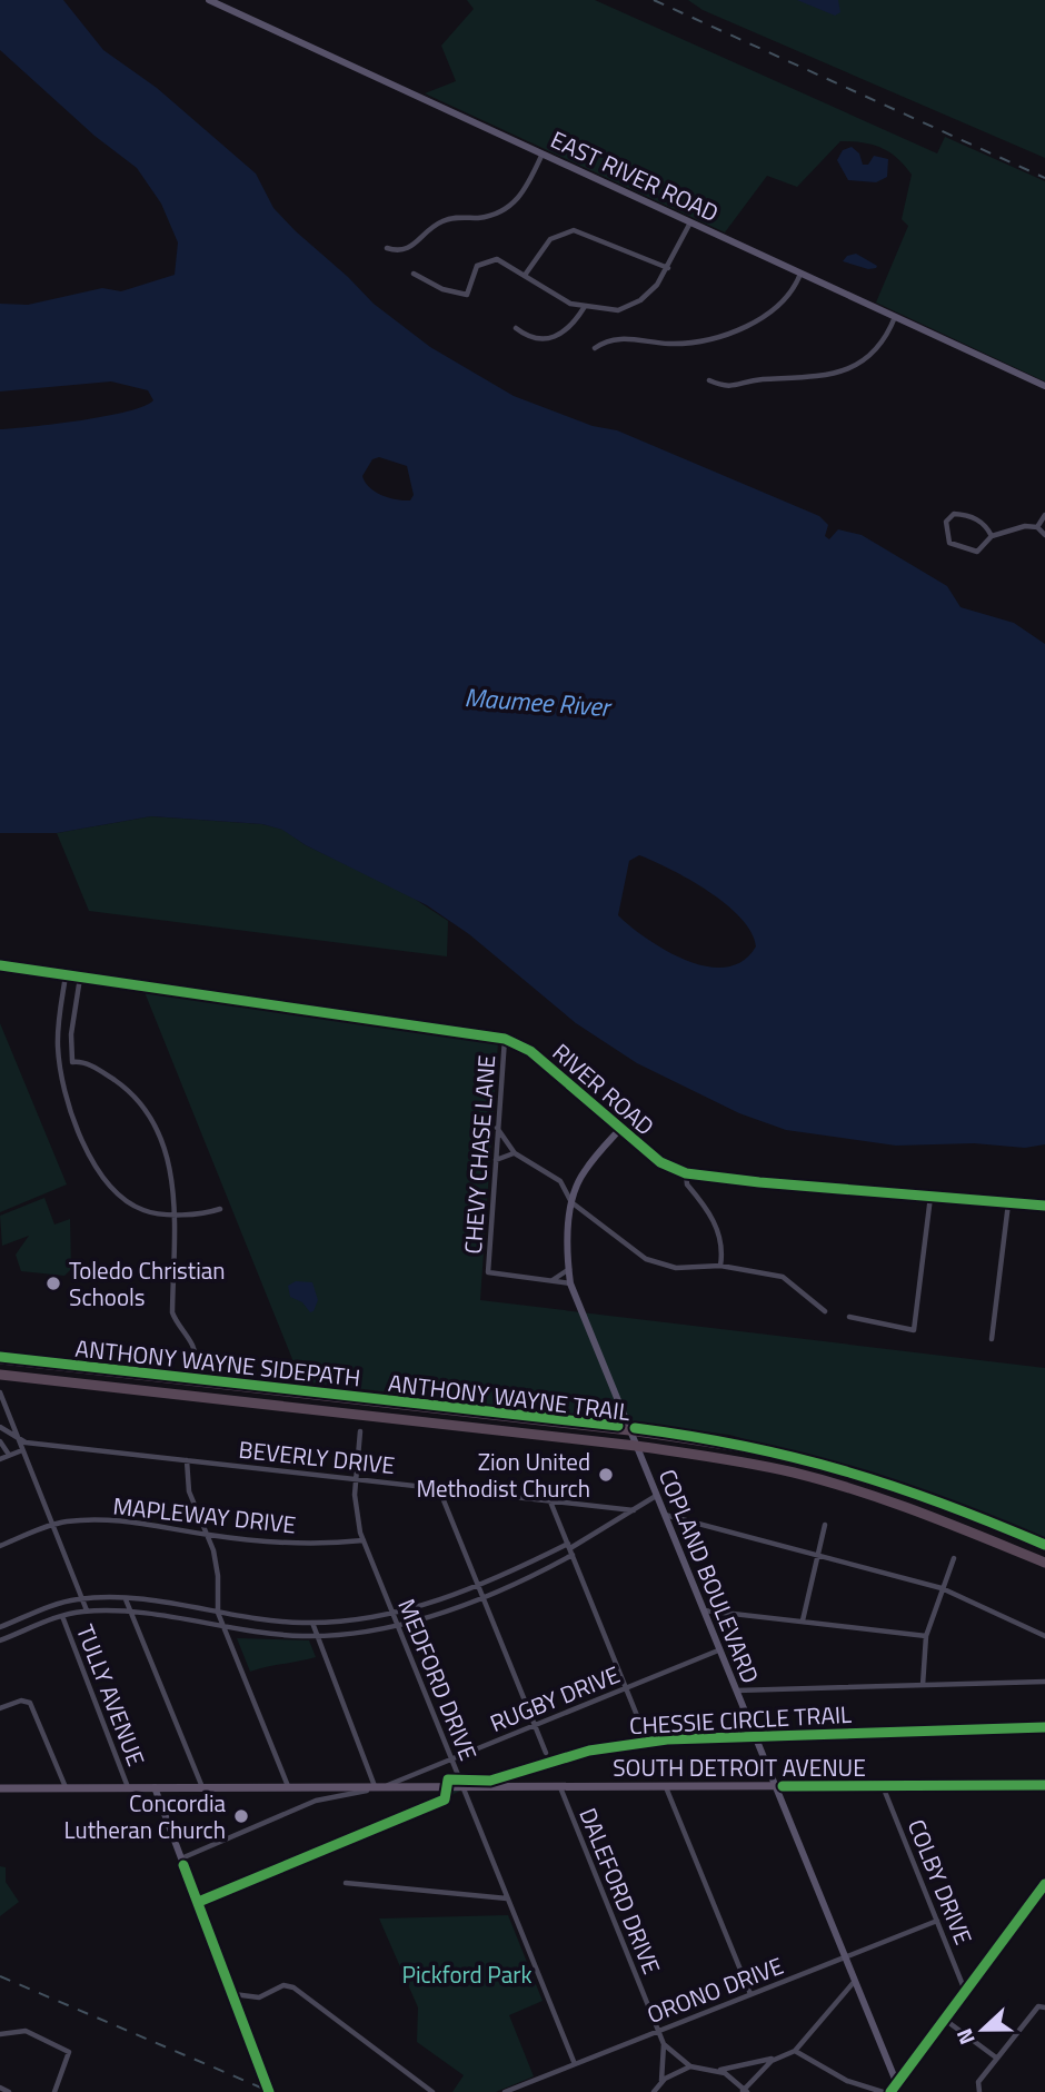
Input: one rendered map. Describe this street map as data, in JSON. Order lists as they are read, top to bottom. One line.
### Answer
{"streets":{"highway":["ANTHONY WAYNE TRAIL"],"main road":["SOUTH DETROIT AVENUE"],"street":["EAST RIVER ROAD","RIVER ROAD","CHEVY CHASE LANE","BEVERLY DRIVE","MAPLEWAY DRIVE","COPLAND BOULEVARD","MEDFORD DRIVE","TULLY AVENUE","RUGBY DRIVE","COLBY DRIVE","DALEFORD DRIVE","ORONO DRIVE"],"cycle path":["ANTHONY WAYNE SIDEPATH","CHESSIE CIRCLE TRAIL"]},"crossings":[["RIVER ROAD","CHEVY CHASE LANE"],["RIVER ROAD","COPLAND BOULEVARD"],["ANTHONY WAYNE TRAIL","COPLAND BOULEVARD"],["BEVERLY DRIVE","MEDFORD DRIVE"],["MAPLEWAY DRIVE","MEDFORD DRIVE"],["COPLAND BOULEVARD","RUGBY DRIVE"],["COPLAND BOULEVARD","SOUTH DETROIT AVENUE"],["COPLAND BOULEVARD","ORONO DRIVE"],["MEDFORD DRIVE","RUGBY DRIVE"],["MEDFORD DRIVE","SOUTH DETROIT AVENUE"],["MEDFORD DRIVE","ORONO DRIVE"],["TULLY AVENUE","SOUTH DETROIT AVENUE"],["RUGBY DRIVE","SOUTH DETROIT AVENUE"],["SOUTH DETROIT AVENUE","COLBY DRIVE"],["SOUTH DETROIT AVENUE","DALEFORD DRIVE"],["COLBY DRIVE","ORONO DRIVE"],["DALEFORD DRIVE","ORONO DRIVE"]],"water":["Maumee River"],"parks":["Pickford Park"],"places":["Toledo Christian Schools","Zion United Methodist Church","Concordia Lutheran Church"],"north":"left"}
